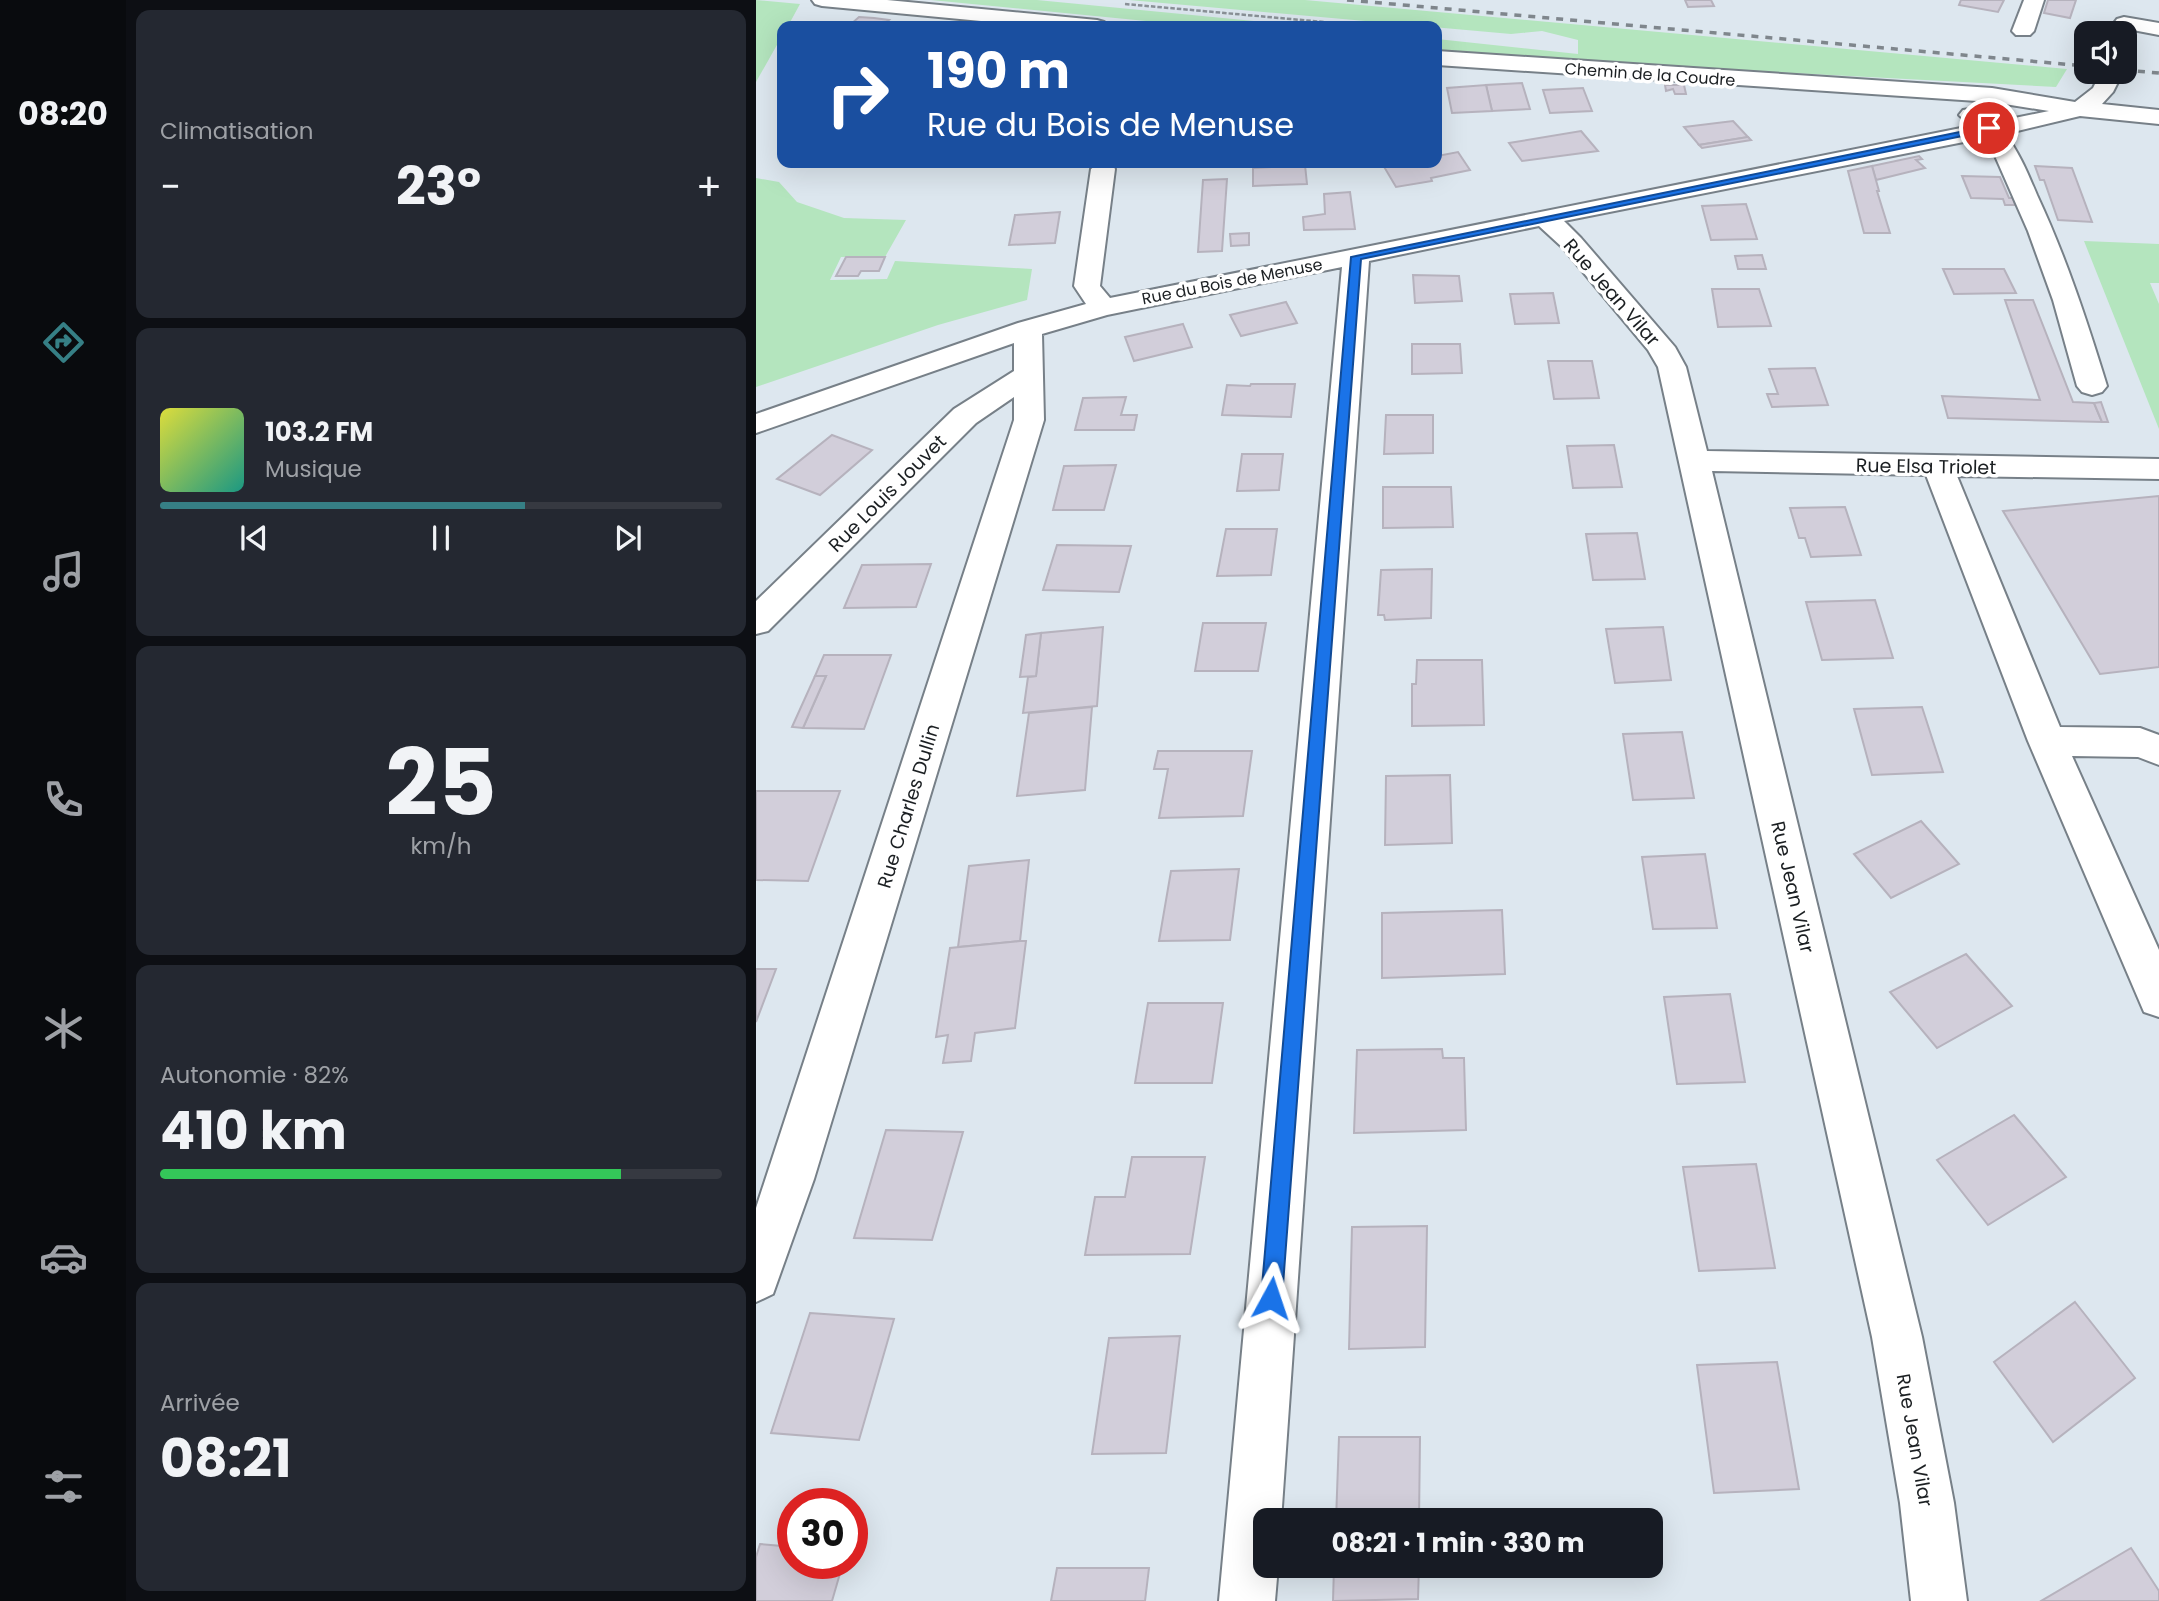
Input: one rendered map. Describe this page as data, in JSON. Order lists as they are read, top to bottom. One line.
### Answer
{"streets":{"street":["Chemin de la Coudre","Rue du Bois de Menuse","Rue Jean Vilar","Rue Elsa Triolet","Rue Louis Jouvet","Rue Charles Dullin"]},"crossings":[["Chemin de la Coudre","Rue du Bois de Menuse"],["Rue du Bois de Menuse","Rue Jean Vilar"],["Rue du Bois de Menuse","Rue Charles Dullin"],["Rue Jean Vilar","Rue Elsa Triolet"],["Rue Louis Jouvet","Rue Charles Dullin"]],"page":{"tabs":"08:20","tile":["Climatisation",["25","km/h"],["Autonomie · 82%","410 km"],["Arrivée","08:21"]],"turn":["190 m","Rue du Bois de Menuse"],"heat":["−","23°","+"],"song":["103.2 FM","Musique"],"limit":"30","trip":"08:21 · 1 min · 330 m"}}
